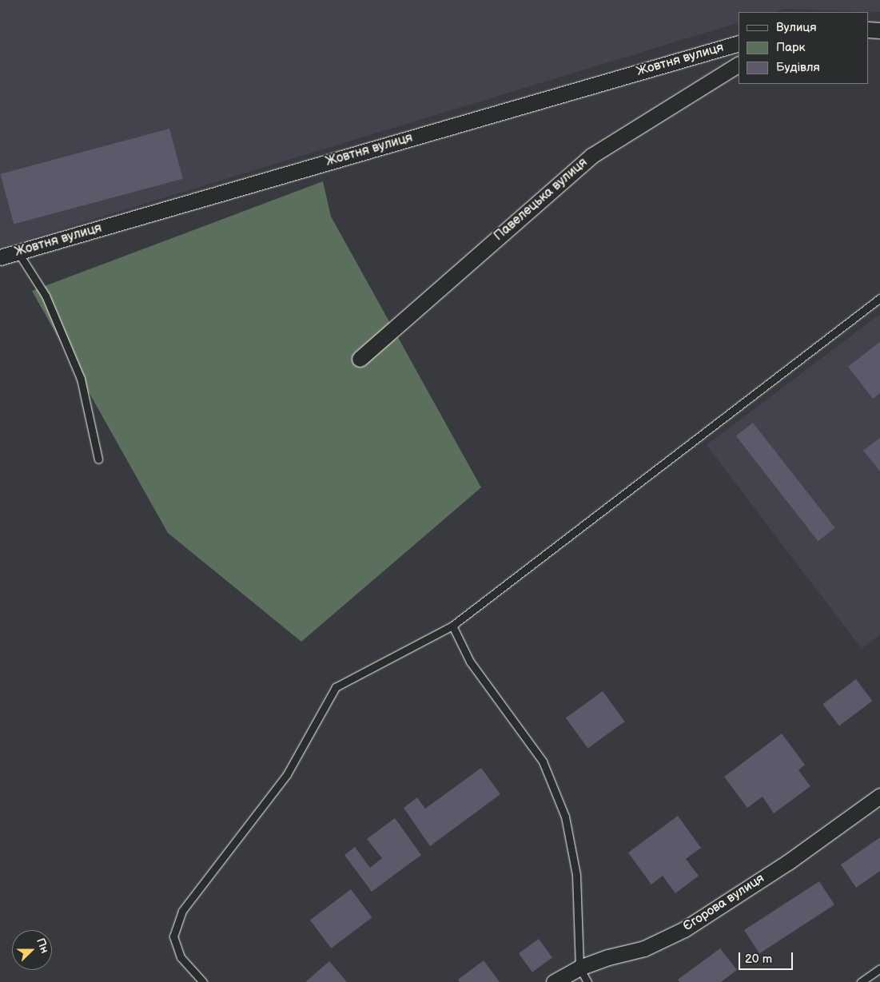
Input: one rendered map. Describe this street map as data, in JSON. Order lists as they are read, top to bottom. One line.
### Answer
{"streets":{"street":["Жовтня вулиця","Павелецька вулиця","Єгорова вулиця"]},"legend":["Вулиця","Парк","Будівля"],"scale_bar":"20 m","north":"right"}
